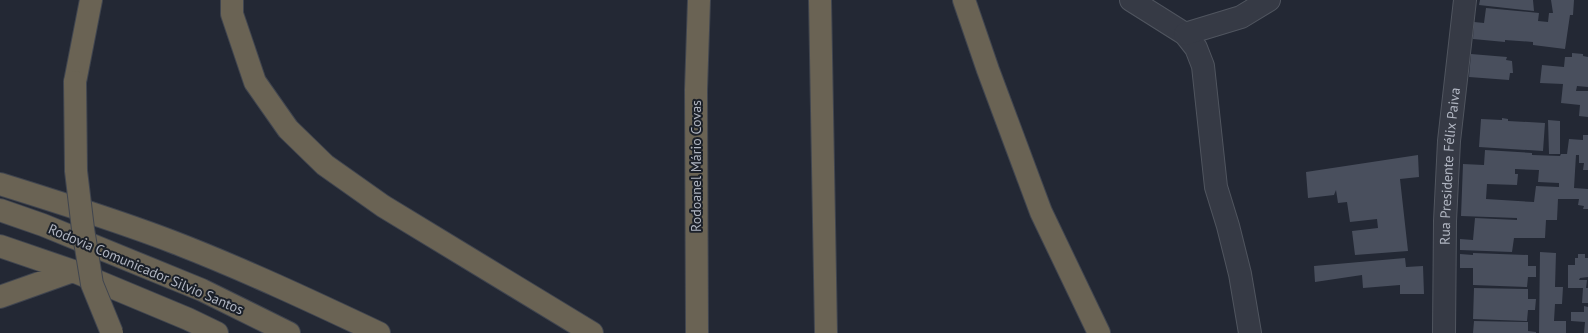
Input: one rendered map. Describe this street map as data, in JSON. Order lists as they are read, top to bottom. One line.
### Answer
{"streets":{"highway":["Rodoanel Mário Covas","Rodovia Comunicador Silvio Santos"],"street":["Rua Presidente Félix Paiva"]}}
